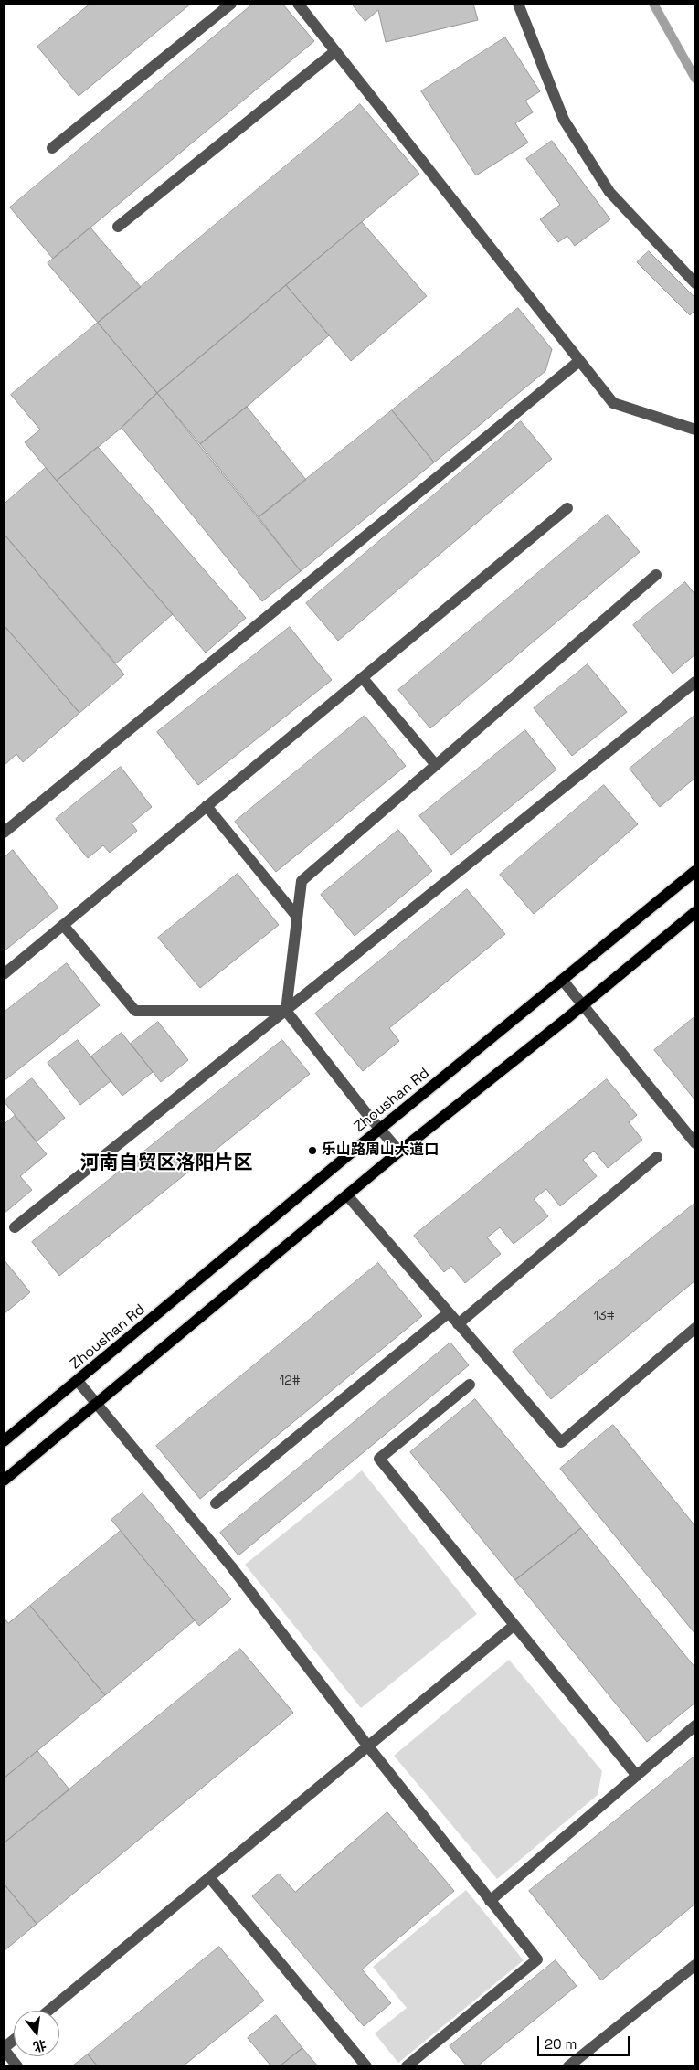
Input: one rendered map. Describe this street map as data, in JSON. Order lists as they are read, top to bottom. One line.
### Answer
{"streets":{"main road":["Zhoushan Rd"]},"districts":["河南自贸区洛阳片区"],"places":["乐山路周山大道口"],"house_numbers":["13#","12#"],"scale_bar":"20 m","north":"bottom"}
